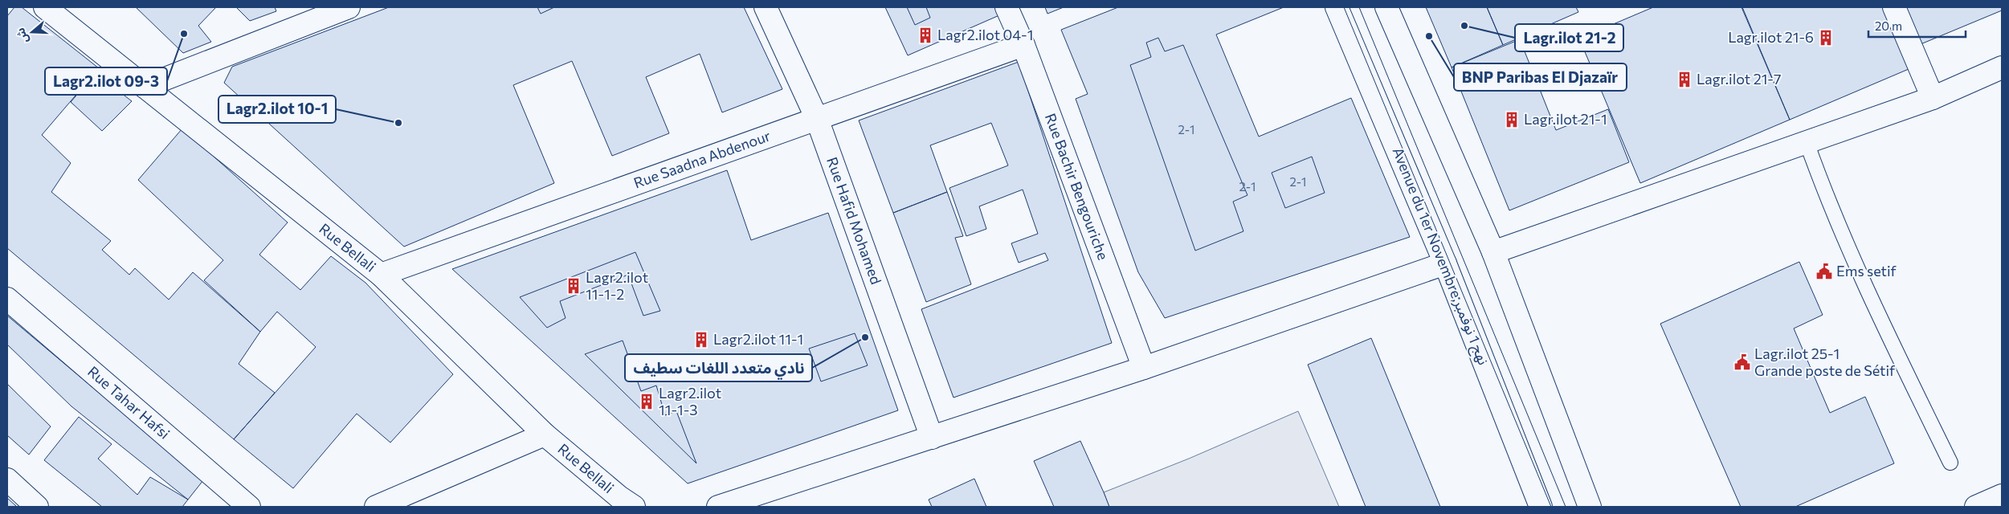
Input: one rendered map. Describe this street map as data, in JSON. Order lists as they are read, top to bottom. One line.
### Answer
{"streets":{"street":["Rue Saadna Abdenour","Rue Bachir Bengouriche","Rue Hafid Mohamed","Rue Bellali","Avenue du 1er Novembre;نهج 1 نوفمبر","Rue Tahar Hafsi"]},"crossings":[["Rue Saadna Abdenour","Rue Bachir Bengouriche"],["Rue Saadna Abdenour","Rue Hafid Mohamed"],["Rue Saadna Abdenour","Rue Bellali"]],"places":{"other":["Lagr.ilot 21-2","Lagr2.ilot 09-3","BNP Paribas El Djazaïr","Lagr2.ilot 10-1","نادي متعدد اللغات سطيف"],"building":["Lagr2.ilot 04-1","Lagr.ilot 21-6","Lagr.ilot 21-7","Lagr.ilot 21-1","Lagr2.ilot 11-1-2","Lagr2.ilot 11-1","Lagr2.ilot 11-1-3"],"public building":["Ems setif","Lagr.ilot 25-1 Grande poste de Sétif"]},"house_numbers":["2-1","2-1","2-1"],"scale_bar":"20 m","north":"left"}
